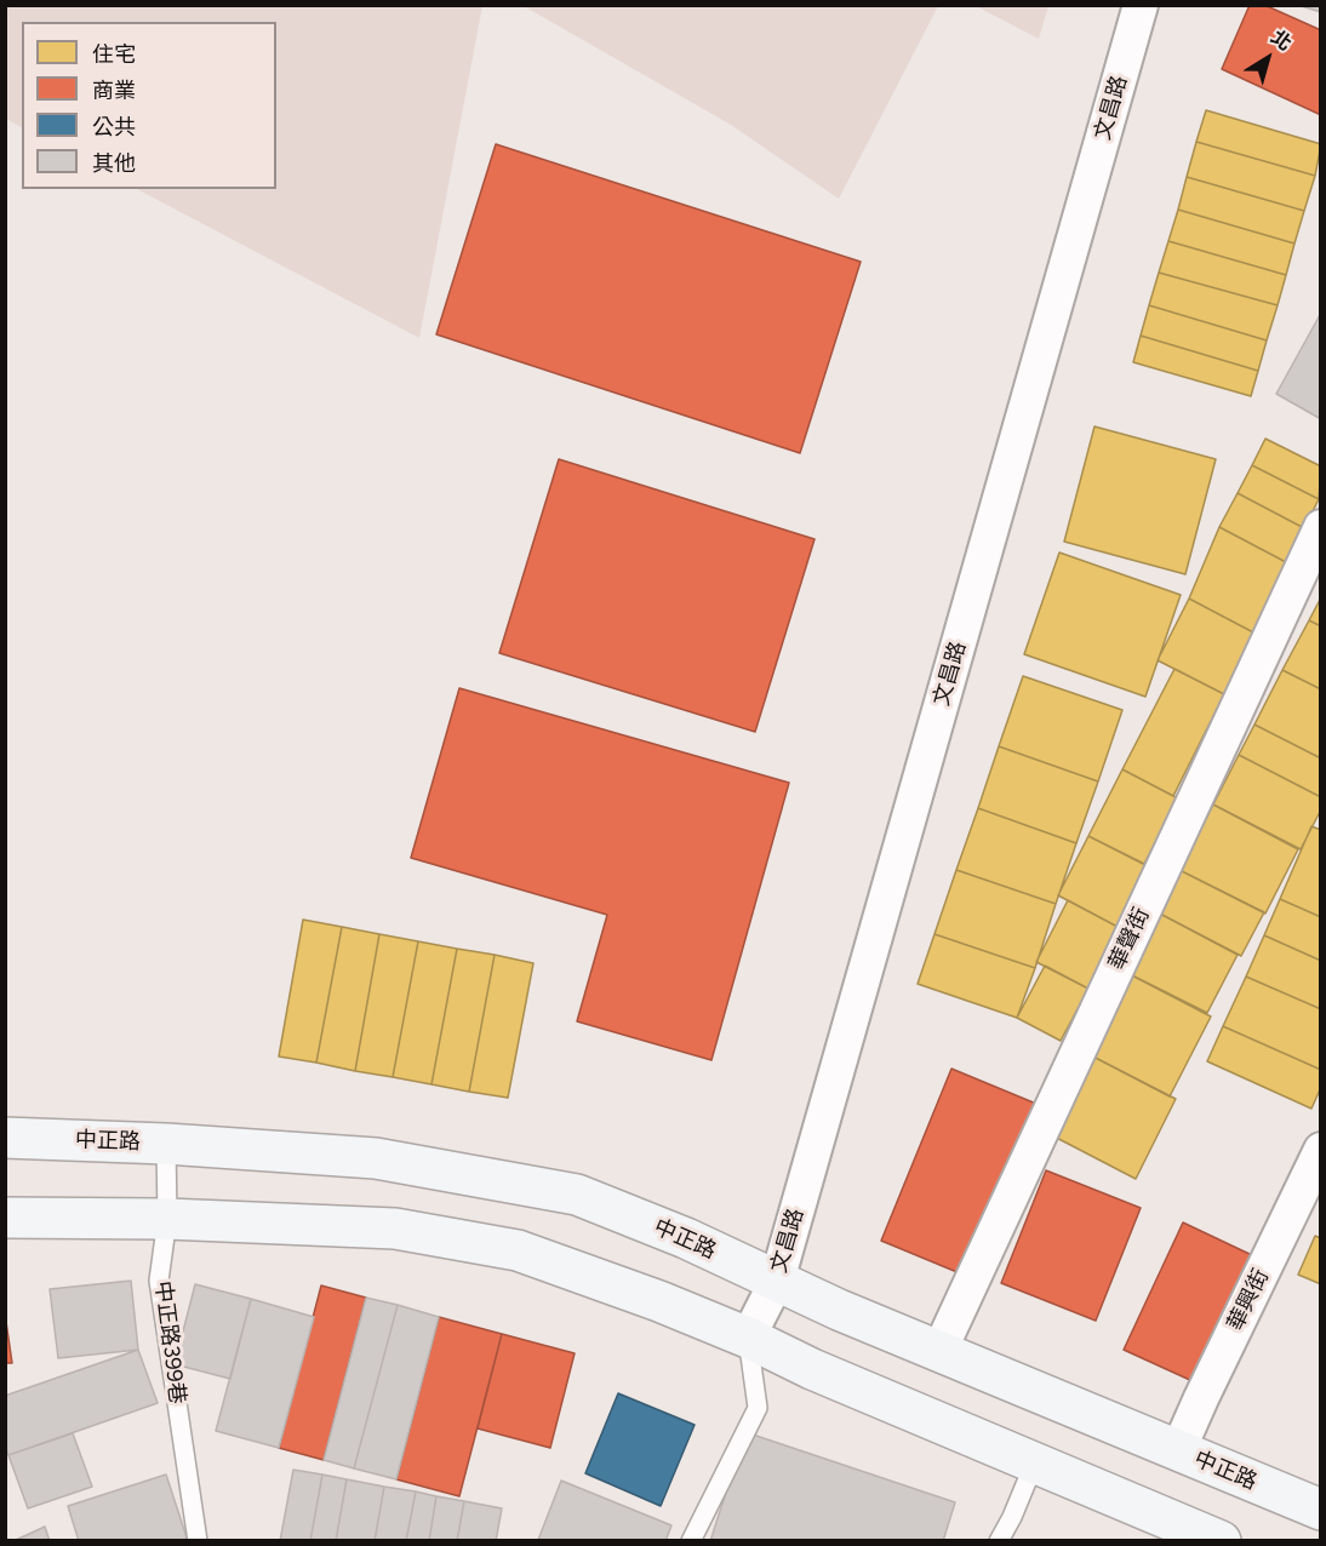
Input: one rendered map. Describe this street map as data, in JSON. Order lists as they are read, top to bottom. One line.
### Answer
{"streets":{"main road":["中正路"],"street":["文昌路","華聲街","華興街"],"lane":["中正路399巷"]},"crossings":[["文昌路","中正路"],["華聲街","中正路"],["中正路","華興街"],["中正路","中正路399巷"]],"legend":["住宅","商業","公共","其他"],"north":"top right"}
